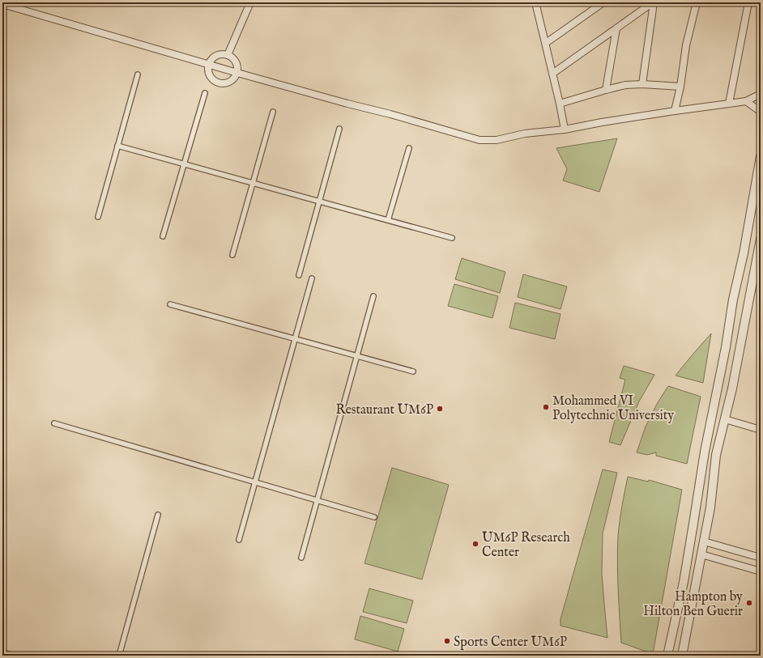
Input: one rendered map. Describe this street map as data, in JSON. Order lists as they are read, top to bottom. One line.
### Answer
{"places":["Mohammed VI Polytechnic University","Restaurant UM6P","UM6P Research Center","Hampton by Hilton Ben Guerir","Sports Center UM6P"]}
